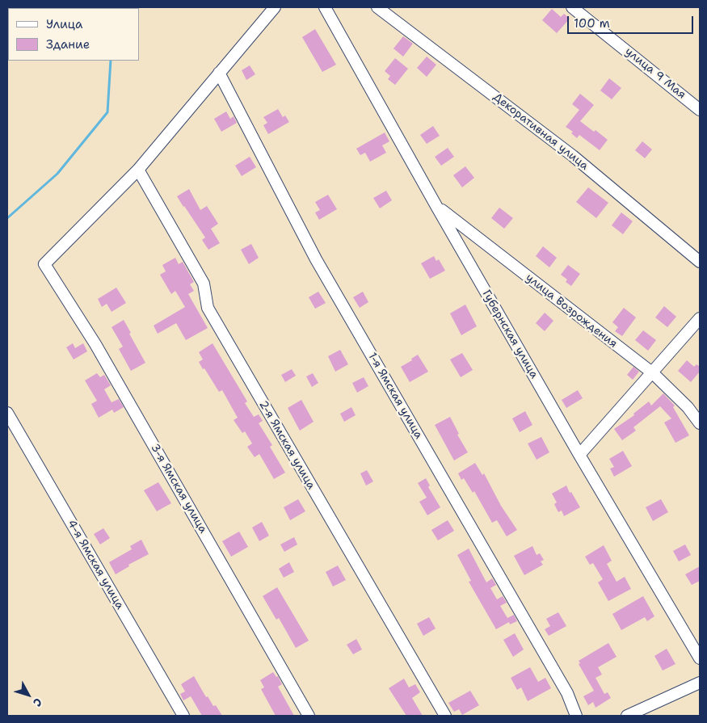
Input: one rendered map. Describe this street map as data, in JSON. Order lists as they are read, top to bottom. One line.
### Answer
{"streets":{"street":["улица 9 Мая","Декоративная улица","улица Возрождения","Губернская улица","1-я Ямская улица","2-я Ямская улица","3-я Ямская улица","4-я Ямская улица"]},"crossings":[["улица Возрождения","Губернская улица"],["2-я Ямская улица","3-я Ямская улица"]],"legend":["Улица","Здание"],"scale_bar":"100 m","north":"bottom right"}
